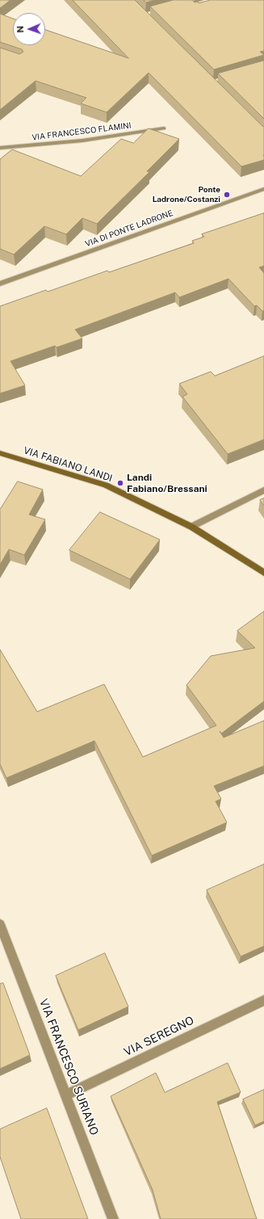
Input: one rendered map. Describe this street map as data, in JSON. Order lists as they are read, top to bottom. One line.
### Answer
{"streets":{"street":["VIA FRANCESCO FLAMINI","VIA DI PONTE LADRONE","VIA FABIANO LANDI","VIA SEREGNO","VIA FRANCESCO SURIANO"]},"crossings":[["VIA SEREGNO","VIA FRANCESCO SURIANO"]],"places":["Ponte Ladrone/Costanzi","Landi Fabiano/Bressani"],"north":"left"}
